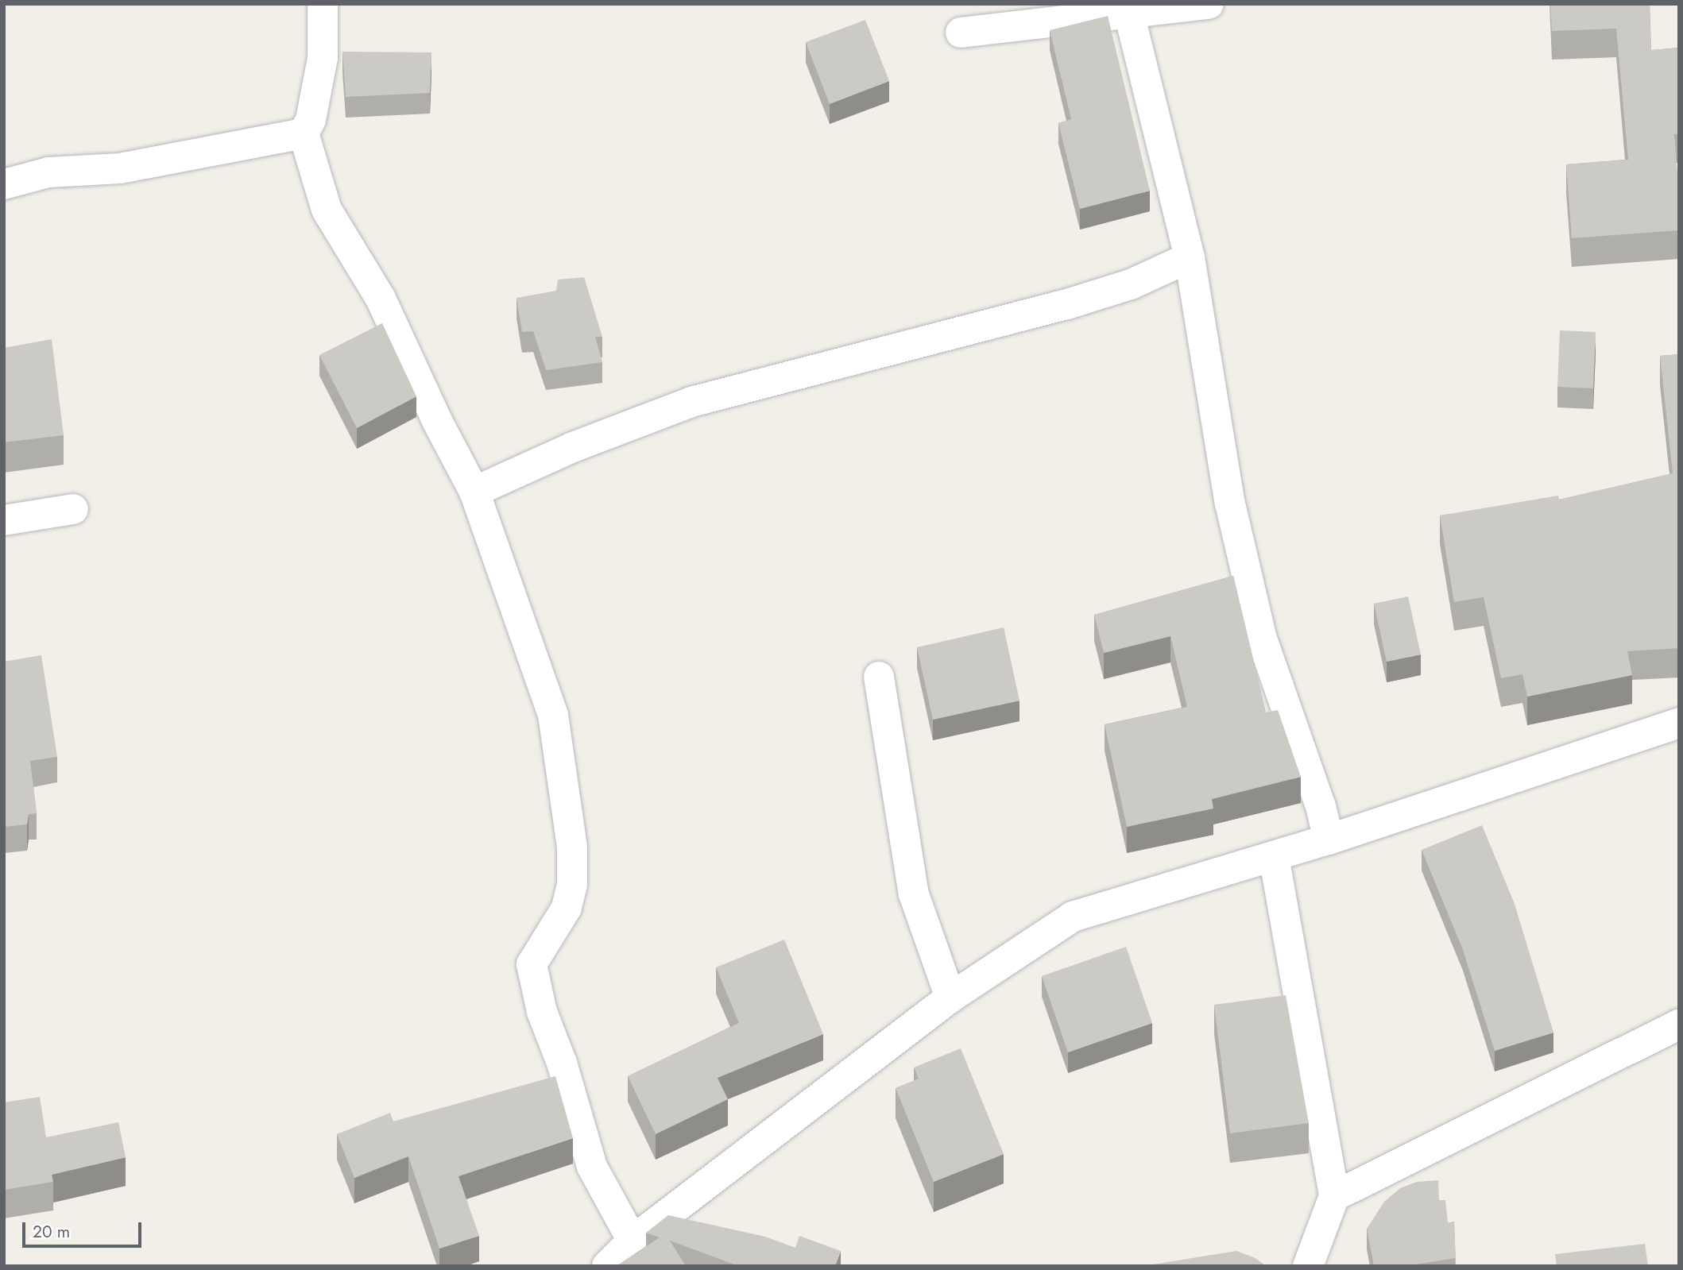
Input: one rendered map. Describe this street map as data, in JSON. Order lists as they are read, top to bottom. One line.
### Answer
{"scale_bar":"20 m"}
